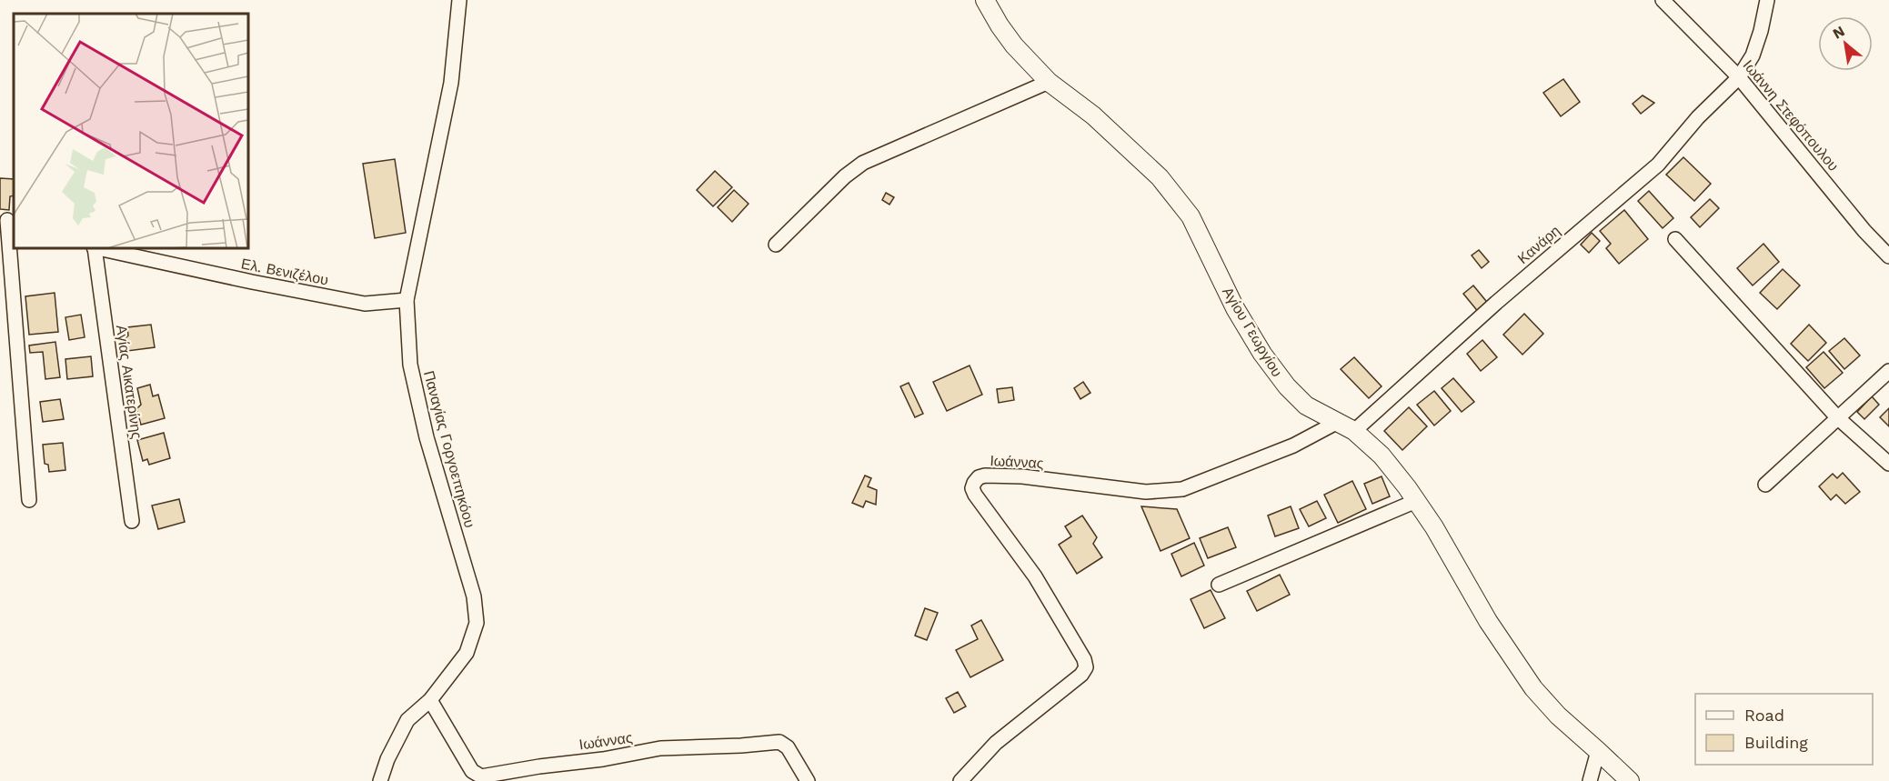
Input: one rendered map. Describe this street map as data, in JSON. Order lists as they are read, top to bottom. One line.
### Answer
{"streets":{"street":["Ιωάννη Στεφόπουλου","Κανάρη","Ελ. Βενιζέλου","Αγίου Γεωργίου","Αγίας Αικατερίνης","Παναγίας Γοργοεπηκόου","Ιωάννας"]},"crossings":[["Ιωάννη Στεφόπουλου","Κανάρη"],["Κανάρη","Αγίου Γεωργίου"],["Ελ. Βενιζέλου","Παναγίας Γοργοεπηκόου"],["Αγίου Γεωργίου","Ιωάννας"],["Παναγίας Γοργοεπηκόου","Ιωάννας"]],"legend":["Road","Building"],"north":"top left"}
